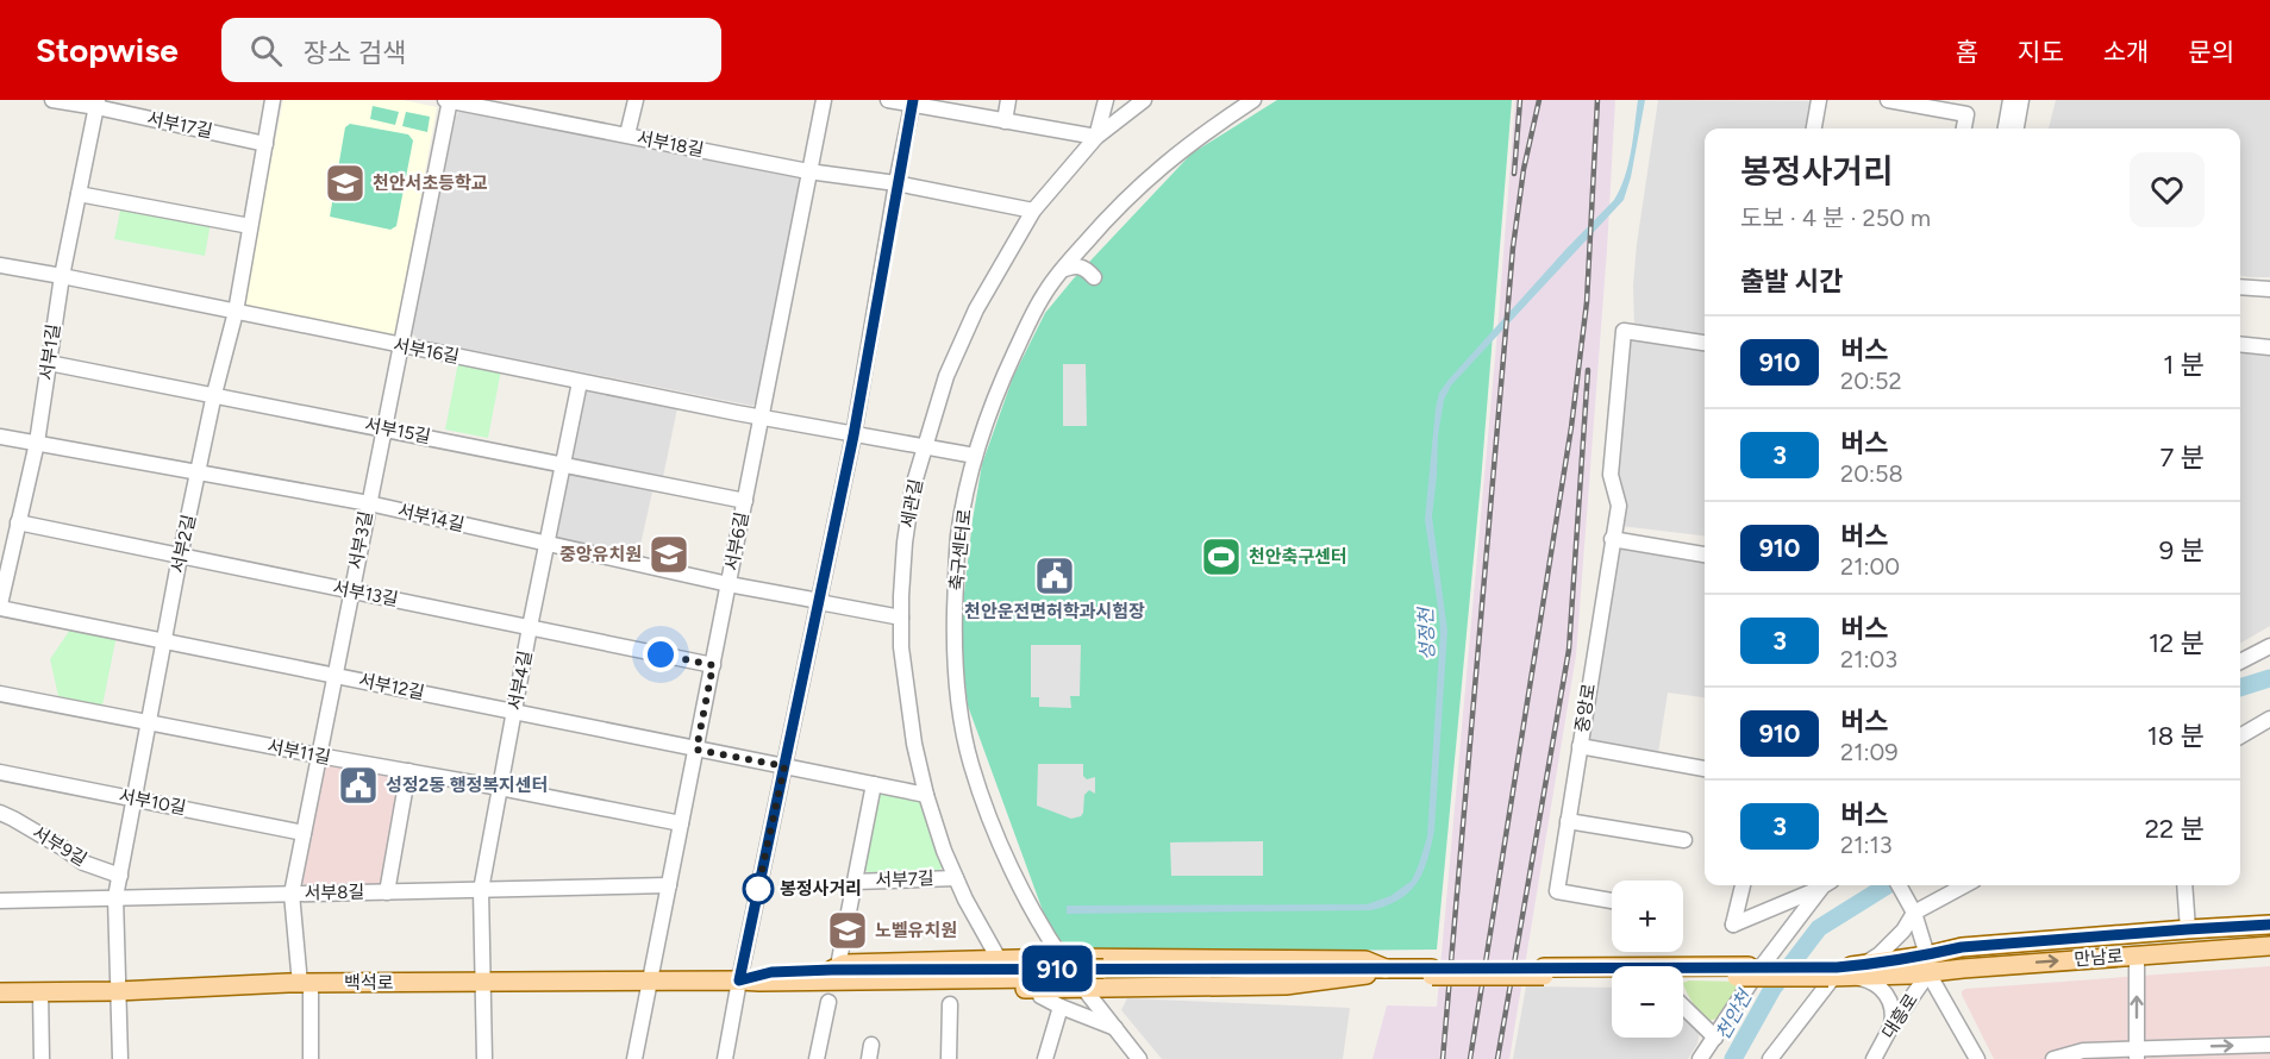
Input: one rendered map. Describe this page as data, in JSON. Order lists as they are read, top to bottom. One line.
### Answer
{"streets":{"main road":["만남로","백석로"],"street":["서부17길","서부18길","서부16길","서부1길","서부15길","세관길","서부14길","서부3길","서부6길","서부2길","축구센터로","서부13길","서부4길","서부12길","중앙로","서부11길","서부10길","서부9길","서부7길","서부8길","대흥로"]},"crossings":[["서부17길","서부1길"],["서부17길","서부2길"],["서부18길","세관길"],["서부18길","서부3길"],["서부18길","서부6길"],["서부16길","서부1길"],["서부16길","세관길"],["서부16길","서부3길"],["서부16길","서부6길"],["서부16길","서부2길"],["서부16길","축구센터로"],["서부16길","서부4길"],["서부1길","서부15길"],["서부1길","서부14길"],["서부1길","서부13길"],["서부1길","서부12길"],["서부15길","서부3길"],["서부15길","서부6길"],["서부15길","서부2길"],["서부15길","서부4길"],["세관길","서부14길"],["세관길","서부12길"],["세관길","서부7길"],["서부14길","서부3길"],["서부14길","서부6길"],["서부14길","서부2길"],["서부14길","서부4길"],["서부3길","서부13길"],["서부3길","서부12길"],["서부3길","서부11길"],["서부3길","서부10길"],["서부3길","서부8길"],["서부3길","백석로"],["서부6길","서부13길"],["서부6길","서부12길"],["서부6길","서부11길"],["서부6길","서부8길"],["서부6길","백석로"],["서부2길","서부13길"],["서부2길","서부12길"],["서부2길","서부11길"],["서부2길","서부10길"],["서부2길","서부9길"],["서부2길","서부8길"],["서부2길","백석로"],["서부13길","서부4길"],["서부4길","서부12길"],["서부4길","서부11길"],["서부4길","서부8길"],["서부4길","백석로"],["서부12길","서부7길"],["서부7길","백석로"],["만남로","대흥로"]],"water":["성정천","천안천"],"places":{"school or university":["천안서초등학교","중앙유치원","노벨유치원"],"sports":["천안축구센터"],"public building":["천안운전면허학과시험장","성정2동 행정복지센터"],"other":["봉정사거리"]},"lines":["bus line 910"],"page":{"header":"Stopwise","search":"장소 검색","nav":["홈","지도","소개","문의"],"on_map":"910","heading":[["봉정사거리","도보 · 4 분 · 250 m"],"출발 시간"],"list":[{"mark":"910","name":"버스","note":"20:52","value":"1 분"},{"mark":"3","name":"버스","note":"20:58","value":"7 분"},{"mark":"910","name":"버스","note":"21:00","value":"9 분"},{"mark":"3","name":"버스","note":"21:03","value":"12 분"},{"mark":"910","name":"버스","note":"21:09","value":"18 분"},{"mark":"3","name":"버스","note":"21:13","value":"22 분"}],"map_buttons":["+","−"]}}
